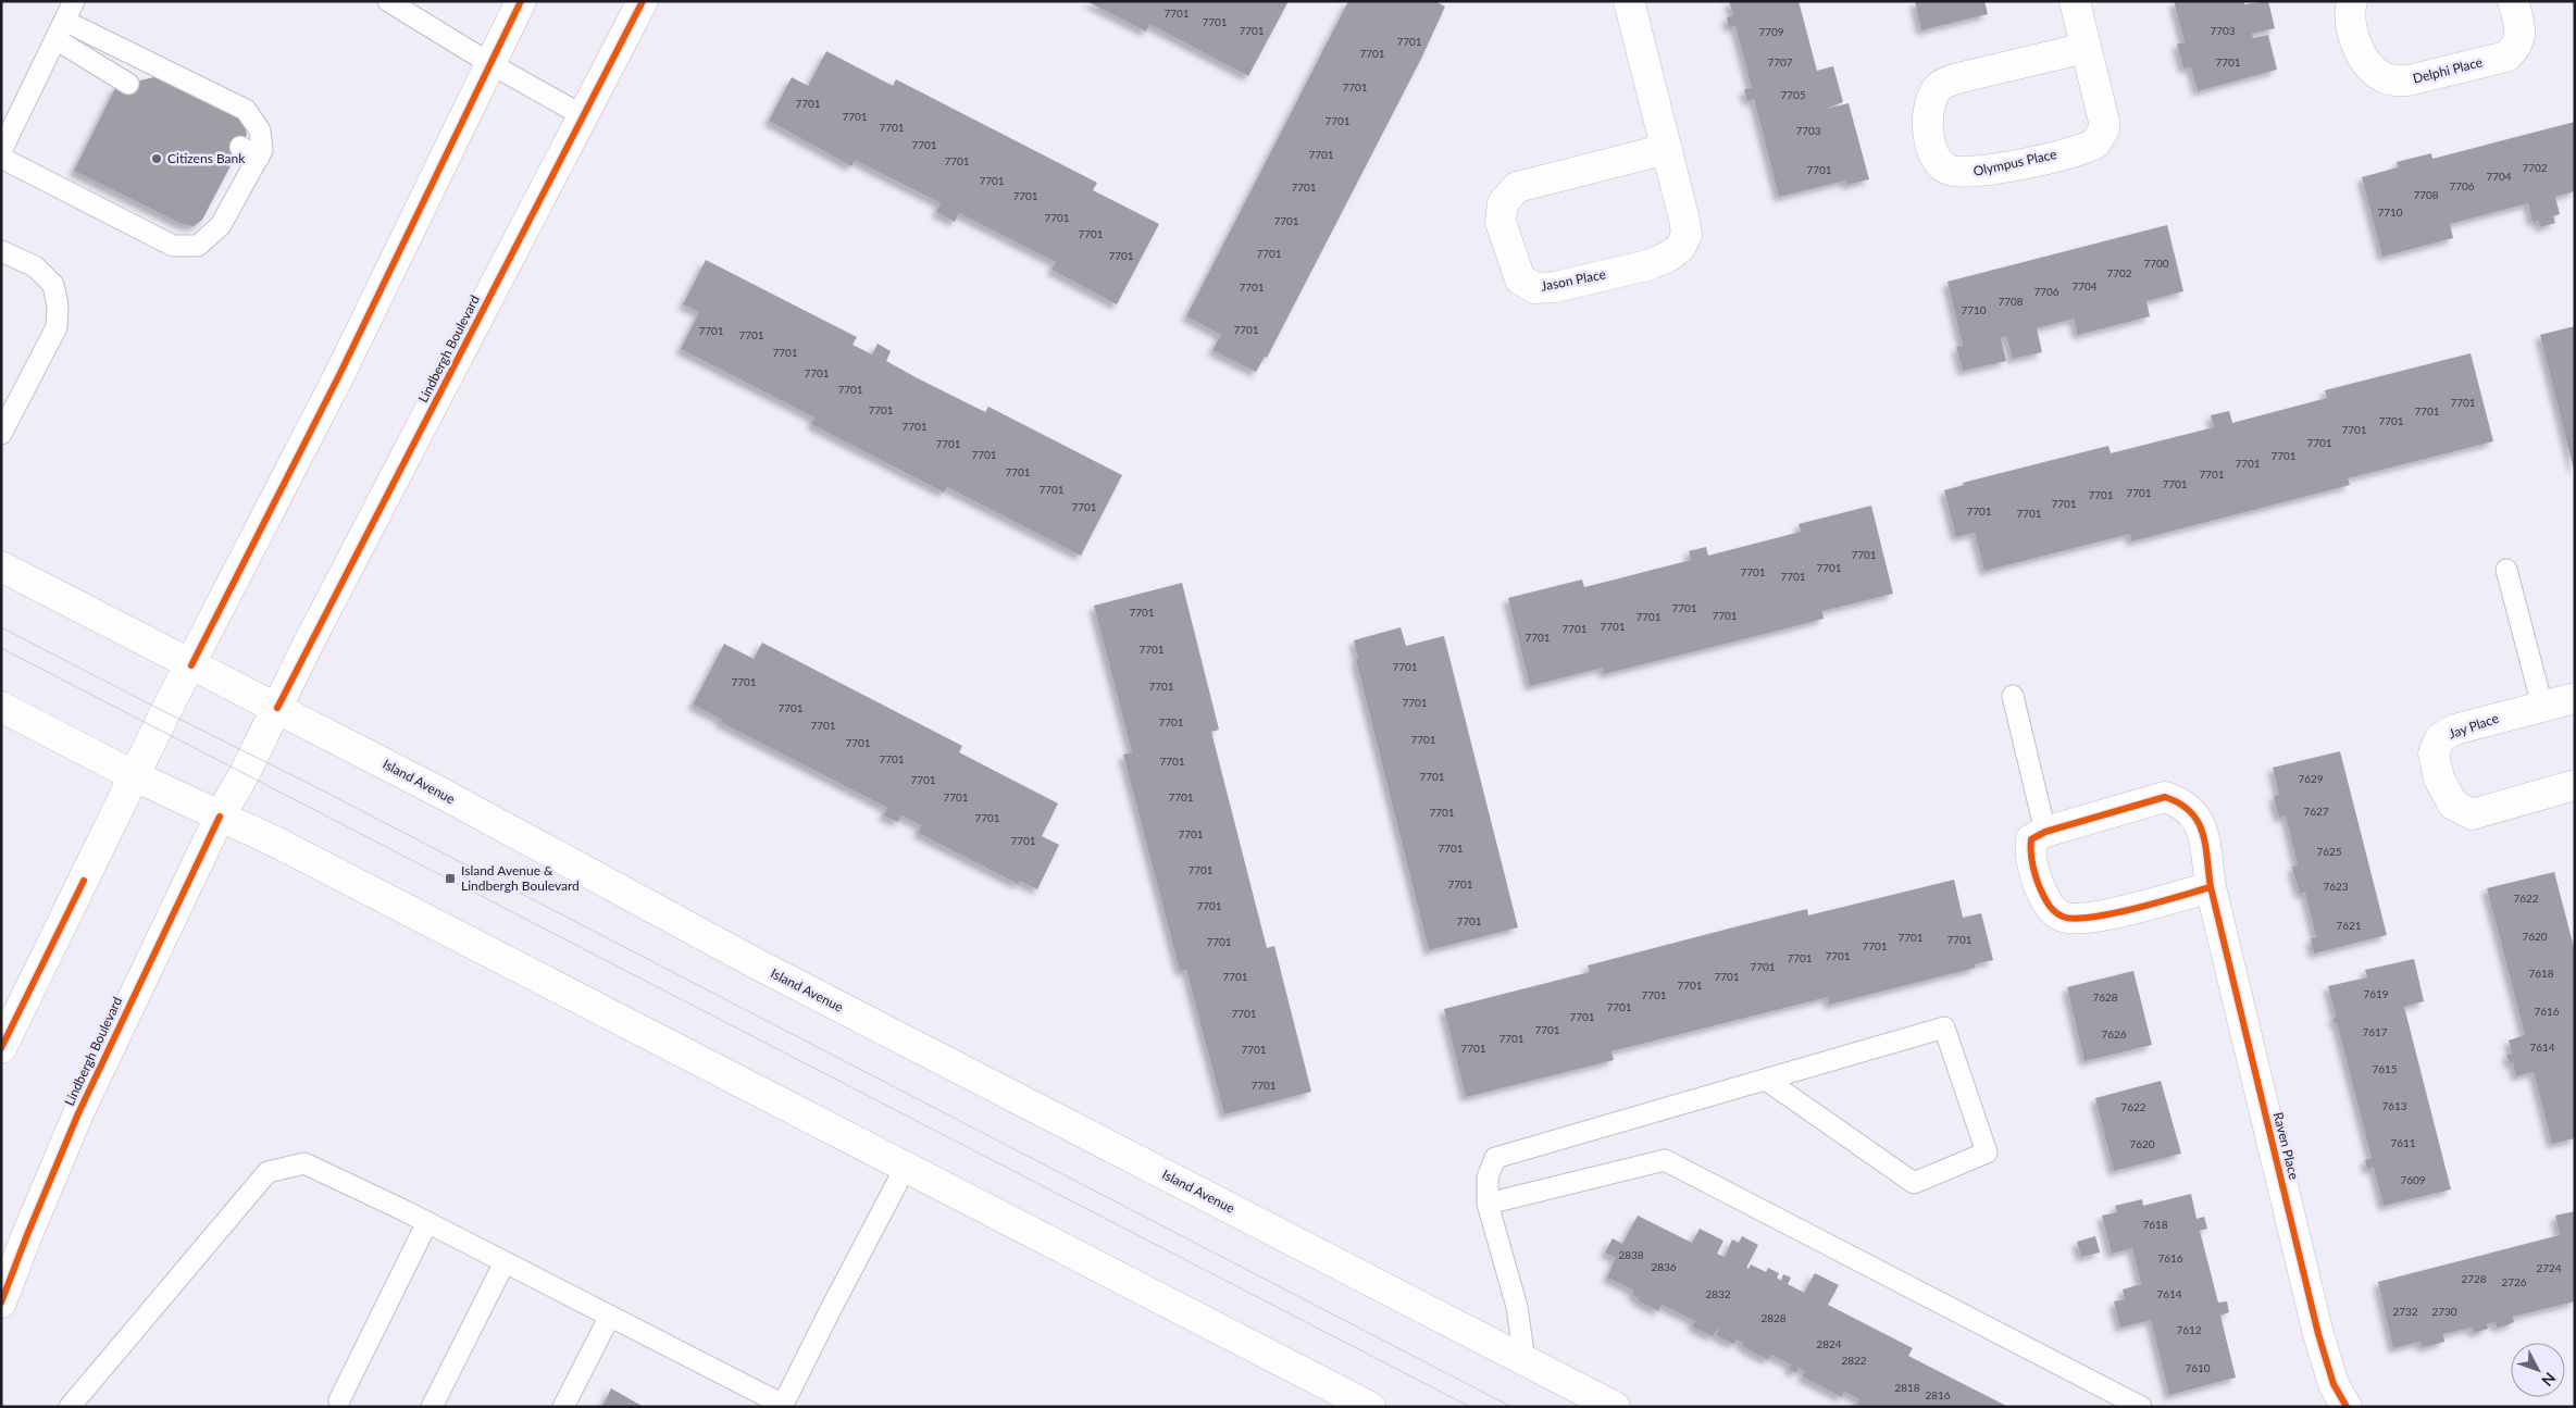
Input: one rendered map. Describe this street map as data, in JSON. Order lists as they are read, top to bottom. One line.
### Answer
{"streets":{"main road":["Delphi Place","Olympus Place","Jason Place","Lindbergh Boulevard","Jay Place","Island Avenue","Raven Place"]},"crossings":[["Lindbergh Boulevard","Island Avenue"]],"places":{"other":["Citizens Bank"],"transit":["Island Avenue & Lindbergh Boulevard"]},"house_numbers":["7701","7701","7701","7703","7709","7701","7701","7707","7701","7701","7705","7701","7701","7701","7701","7703","7701","7701","7701","7702","7701","7704","7701","7706","7701","7708","7701","7710","7701","7701","7701","7701","7701","7700","7702","7704","7701","7706","7708","7710","7701","7701","7701","7701","7701","7701","7701","7701","7701","7701","7701","7701","7701","7701","7701","7701","7701","7701","7701","7701","7701","7701","7701","7701","7701","7701","7701","7701","7701","7701","7701","7701","7701","7701","7701","7701","7701","7701","7701","7701","7701","7701","7701","7701","7701","7701","7701","7701","7701","7701","7701","7629","7701","7701","7701","7627","7701","7701","7701","7701","7701","7625","7701","7701","7623","7622","7701","7701","7621","7620","7701","7701","7701","7701","7701","7701","7701","7618","7701","7701","7701","7619","7701","7628","7701","7616","7701","7701","7701","7617","7626","7701","7614","7701","7701","7615","7701","7613","7622","7611","7620","7609","7618","2838","7616","2836","2724","2728","2726","2832","7614","2732","2730","2828","7612","2824","2822","7610","2818","2816"],"north":"bottom right"}
